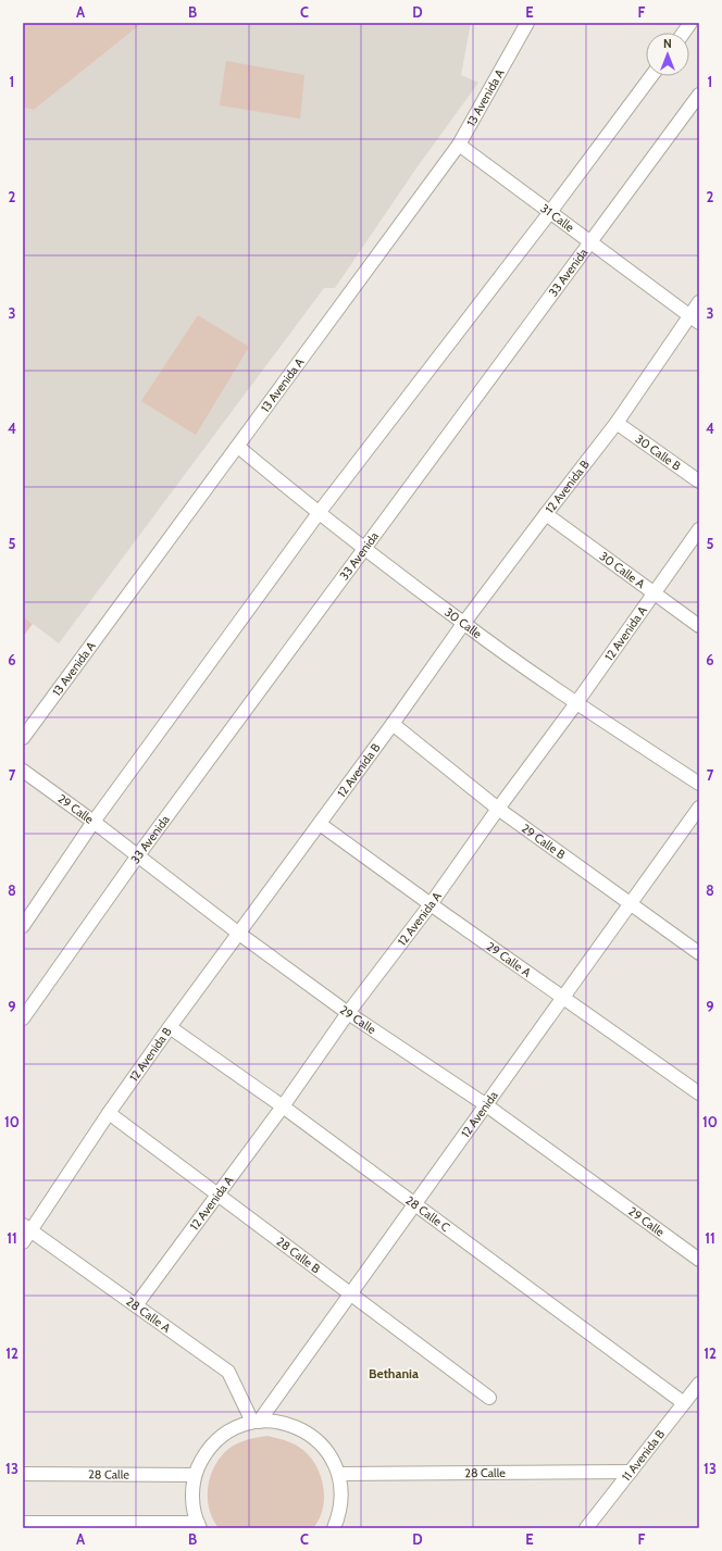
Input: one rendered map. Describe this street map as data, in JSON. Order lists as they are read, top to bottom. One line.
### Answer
{"streets":{"street":["13 Avenida A","31 Calle","33 Avenida","30 Calle B","12 Avenida B","30 Calle A","30 Calle","12 Avenida A","29 Calle","29 Calle B","29 Calle A","12 Avenida","28 Calle C","28 Calle B","28 Calle A","11 Avenida B","28 Calle"]},"crossings":[["13 Avenida A","31 Calle"],["13 Avenida A","30 Calle"],["31 Calle","33 Avenida"],["31 Calle","12 Avenida B"],["33 Avenida","30 Calle"],["33 Avenida","29 Calle"],["30 Calle B","12 Avenida B"],["12 Avenida B","30 Calle A"],["12 Avenida B","30 Calle"],["12 Avenida B","29 Calle"],["12 Avenida B","29 Calle B"],["12 Avenida B","29 Calle A"],["12 Avenida B","28 Calle C"],["12 Avenida B","28 Calle B"],["12 Avenida B","28 Calle A"],["30 Calle A","12 Avenida A"],["30 Calle","12 Avenida A"],["12 Avenida A","29 Calle"],["12 Avenida A","29 Calle B"],["12 Avenida A","29 Calle A"],["12 Avenida A","28 Calle C"],["12 Avenida A","28 Calle B"],["12 Avenida A","28 Calle A"],["29 Calle","12 Avenida"],["29 Calle B","12 Avenida"],["29 Calle A","12 Avenida"],["12 Avenida","28 Calle C"],["12 Avenida","28 Calle B"],["12 Avenida","28 Calle A"],["28 Calle C","11 Avenida B"],["11 Avenida B","28 Calle"]],"districts":["Bethania"],"north":"top","grid":{"columns":["A","B","C","D","E","F"],"rows":["1","2","3","4","5","6","7","8","9","10","11","12","13"]}}
